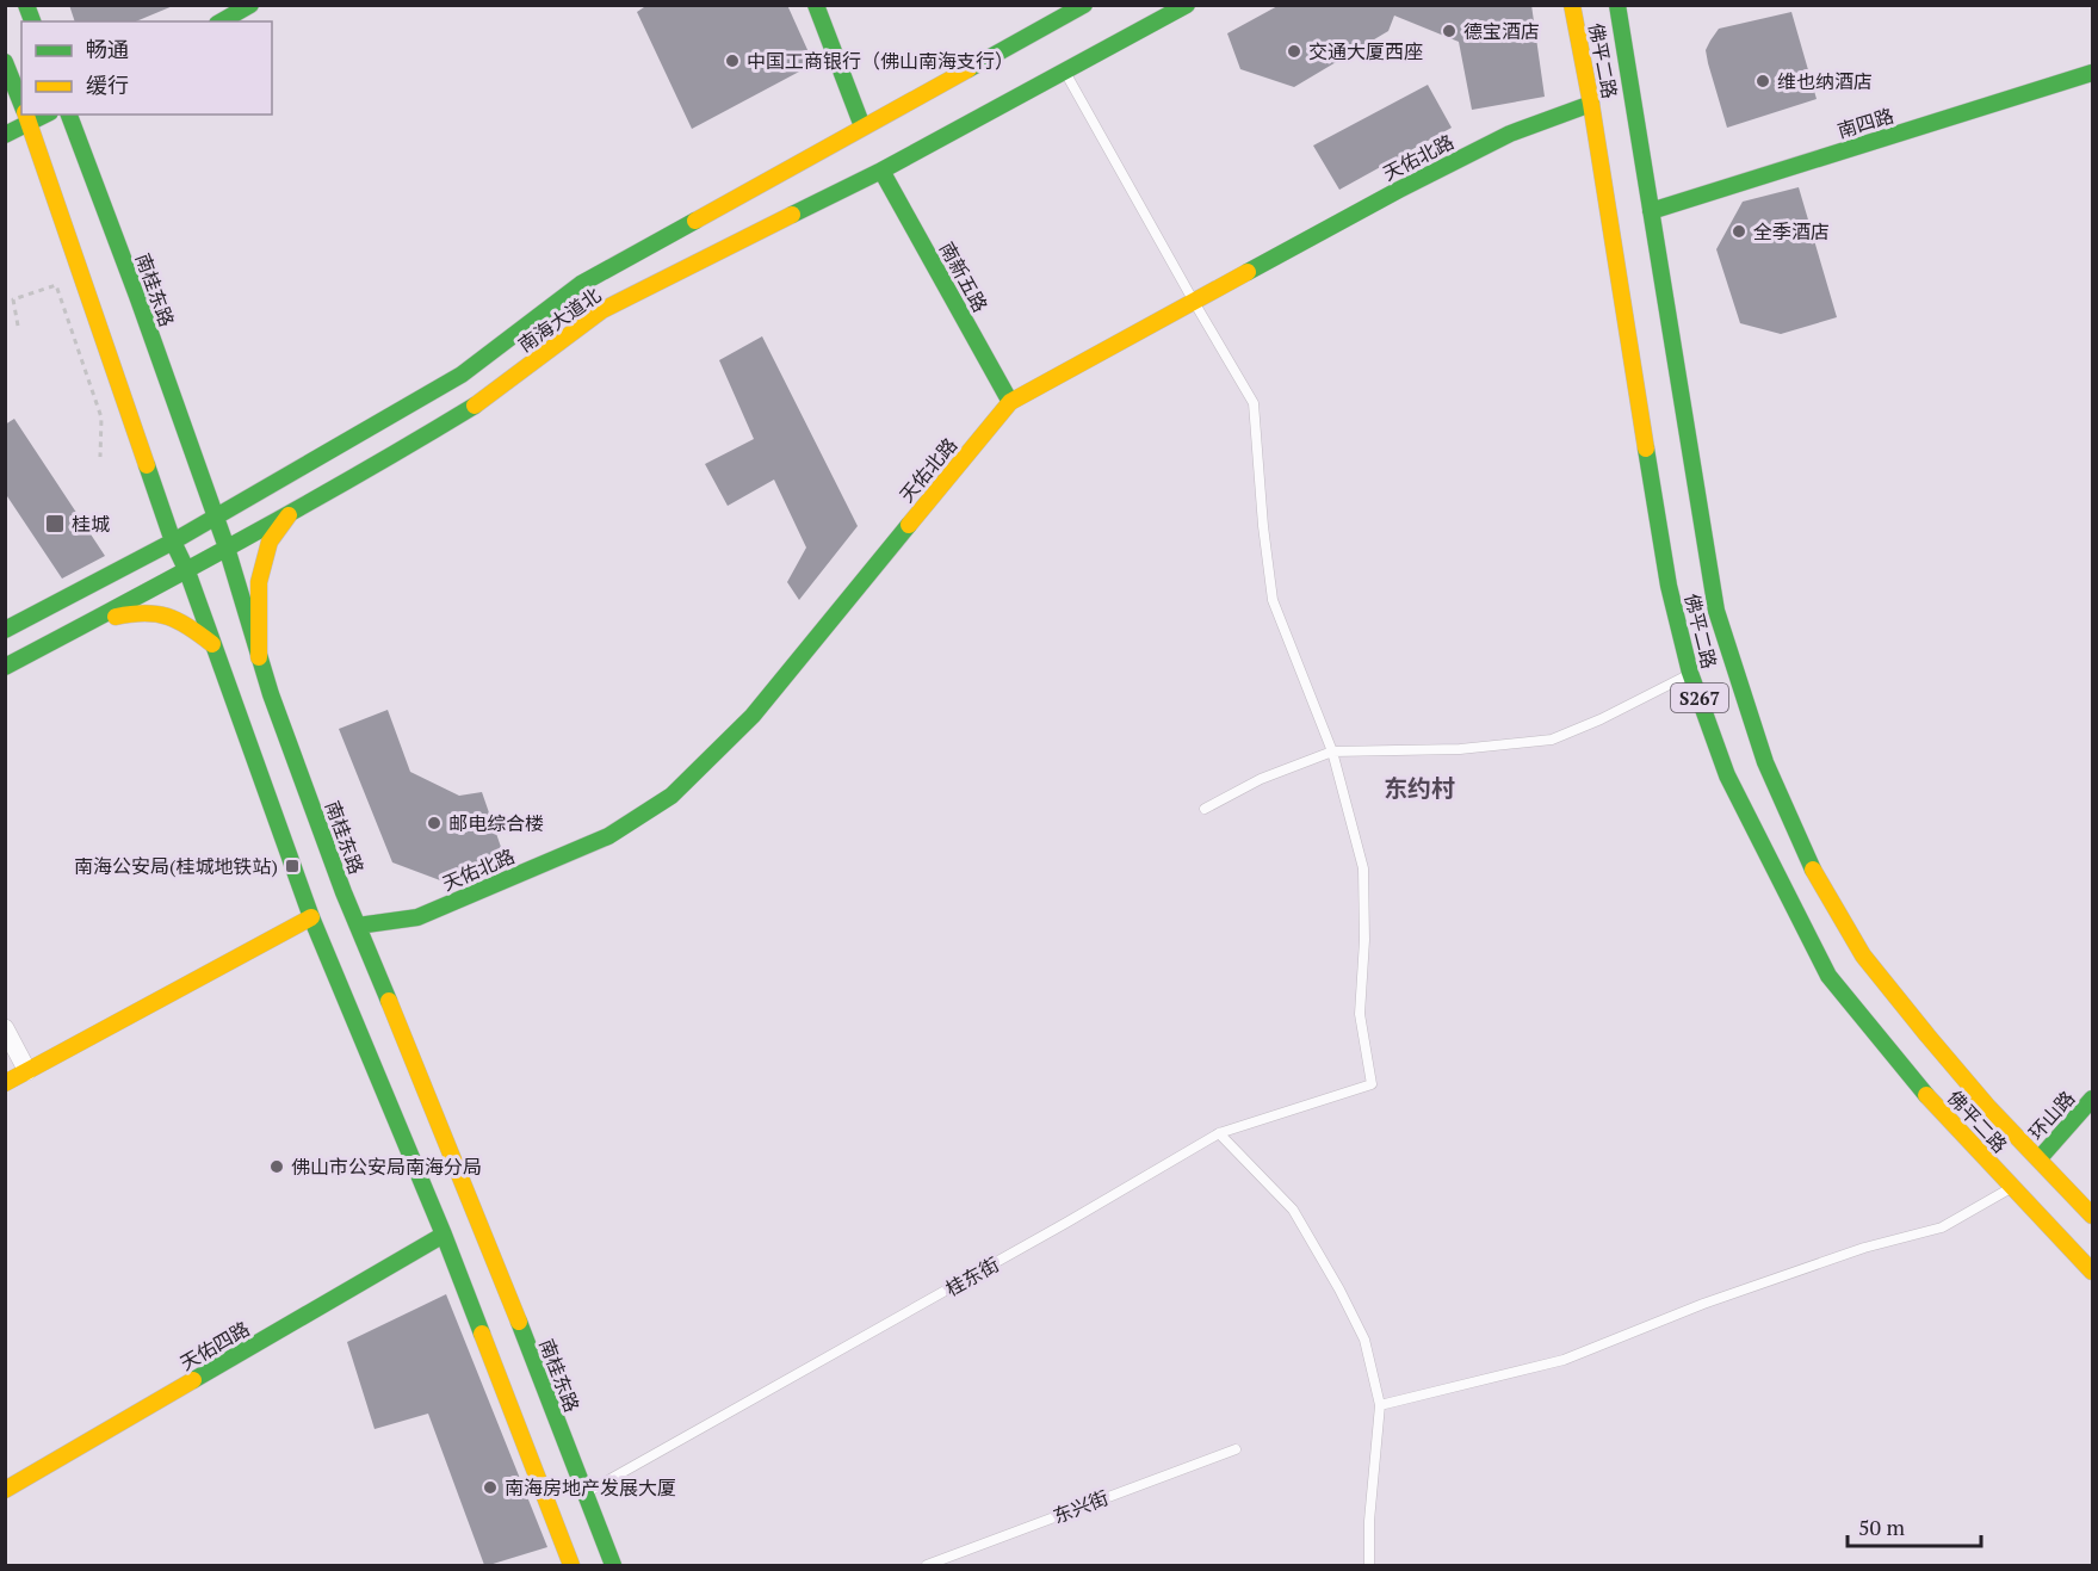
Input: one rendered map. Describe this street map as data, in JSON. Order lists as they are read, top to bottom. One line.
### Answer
{"streets":{"main road":["佛平二路","南四路","天佑北路","南新五路","南桂东路","南海大道北","S267","环山路","天佑四路"],"lane":["桂东街","东兴街"]},"crossings":[["佛平二路","南四路"],["佛平二路","天佑北路"],["佛平二路","环山路"],["天佑北路","南新五路"],["天佑北路","南桂东路"],["南新五路","南海大道北"],["南桂东路","南海大道北"],["南桂东路","桂东街"]],"districts":["东约村"],"places":{"other":["德宝酒店","交通大厦西座","中国工商银行（佛山南海支行）","维也纳酒店","全季酒店","邮电综合楼","佛山市公安局南海分局","南海房地产发展大厦"],"transit":["桂城","南海公安局(桂城地铁站)"]},"legend":["畅通","缓行"],"scale_bar":"50 m"}
